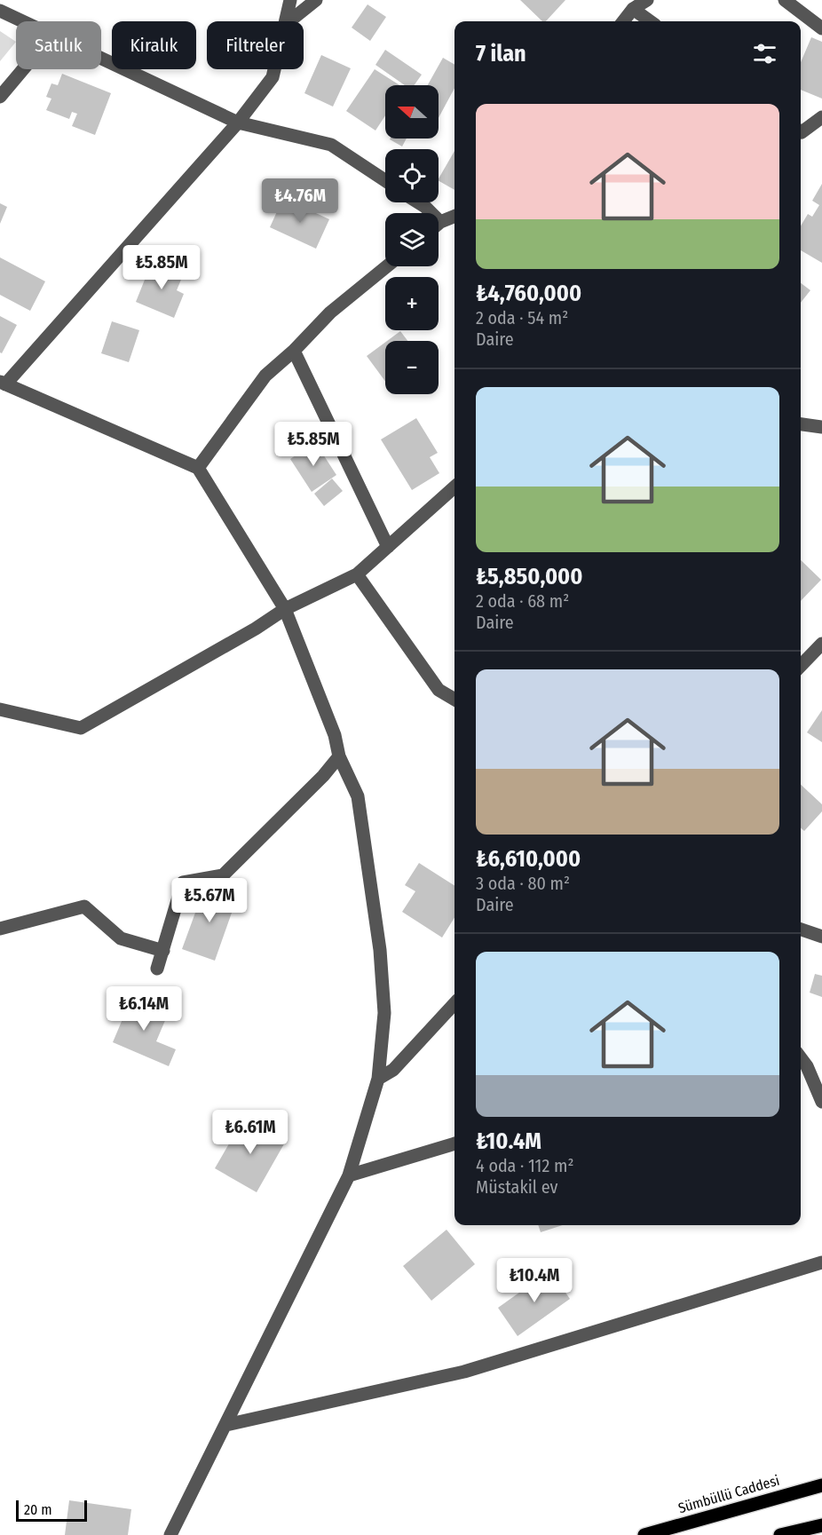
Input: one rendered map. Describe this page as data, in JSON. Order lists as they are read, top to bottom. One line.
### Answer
{"streets":{"main road":["Sümbüllü Caddesi"]},"scale_bar":"20 m","north":"left","page":{"chip":["Satılık","Kiralık","Filtreler"],"heading":"7 ilan","map_buttons":["+","−"],"list":[{"name":"₺4,760,000","note":"2 oda · 54 m² · Daire"},{"name":"₺5,850,000","note":"2 oda · 68 m² · Daire"},{"name":"₺6,610,000","note":"3 oda · 80 m² · Daire"},{"name":"₺10.4M","note":"4 oda · 112 m² · Müstakil ev"}],"price":["₺4.76M","₺5.85M","₺5.85M","₺5.67M","₺6.14M","₺6.61M","₺10.4M"],"scale":"20 m"}}
